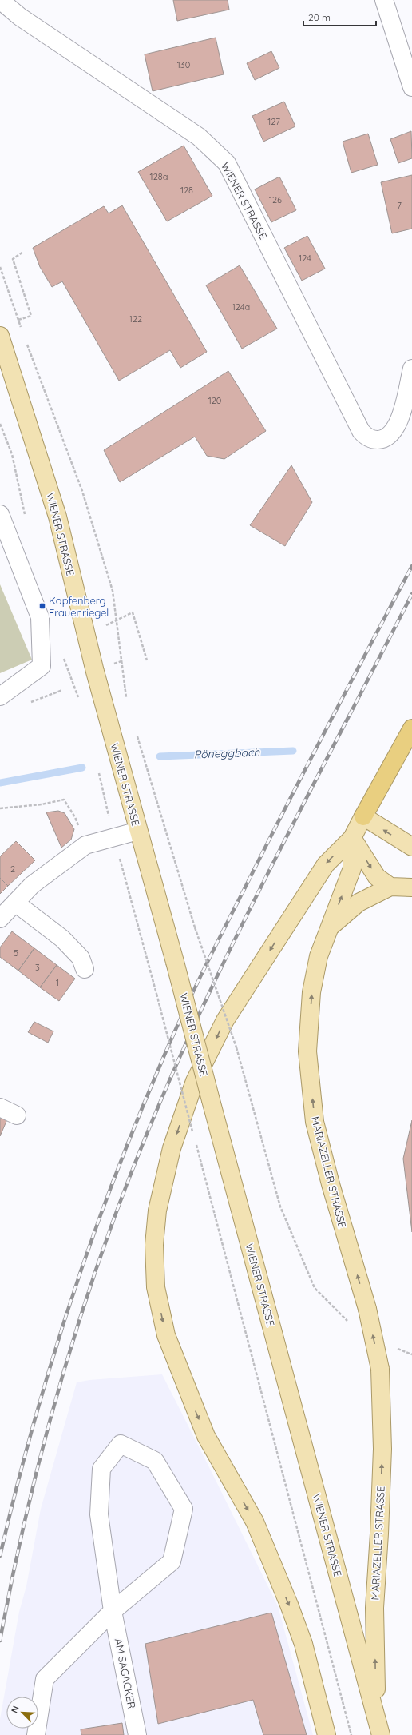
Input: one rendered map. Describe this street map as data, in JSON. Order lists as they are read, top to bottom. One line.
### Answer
{"streets":{"highway":["MARIAZELLER STRASSE"],"main road":["WIENER STRASSE"],"street":["AM SAGACKER"]},"crossings":[["WIENER STRASSE","MARIAZELLER STRASSE"]],"one_way":["MARIAZELLER STRASSE"],"water":["Pöneggbach"],"places":{"transit":["Kapfenberg Frauenriegel"]},"house_numbers":["130","127","128a","128","126","7","124","124a","122","120","2","5","3","1"],"scale_bar":"20 m","north":"top left"}
